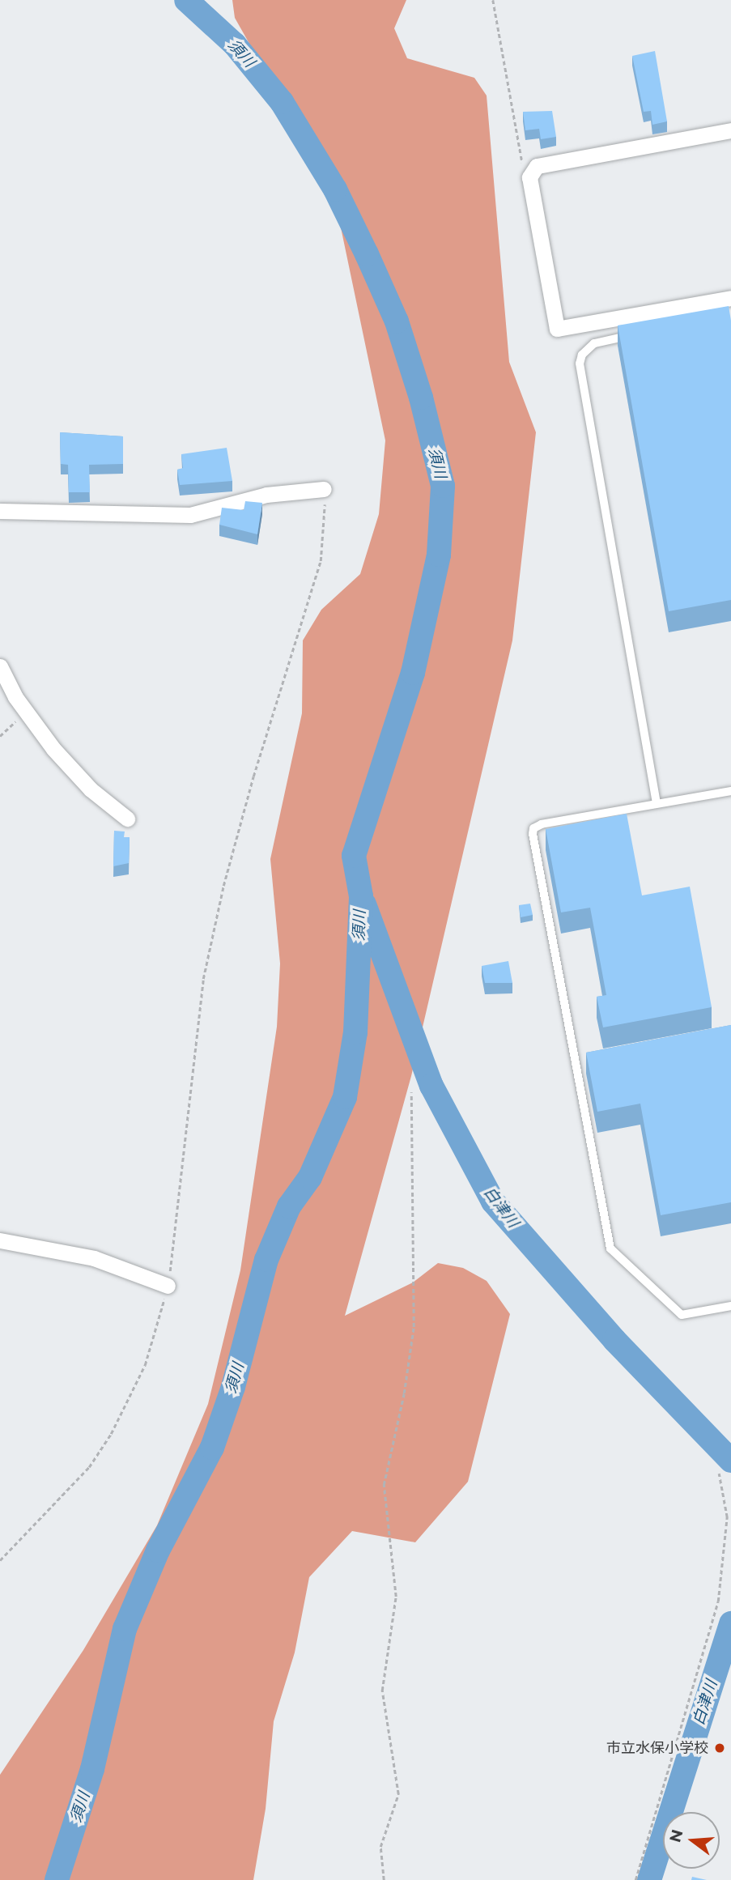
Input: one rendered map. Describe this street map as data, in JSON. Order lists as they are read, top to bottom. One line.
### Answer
{"water":["須川","白津川"],"places":["市立水保小学校"],"north":"left"}
